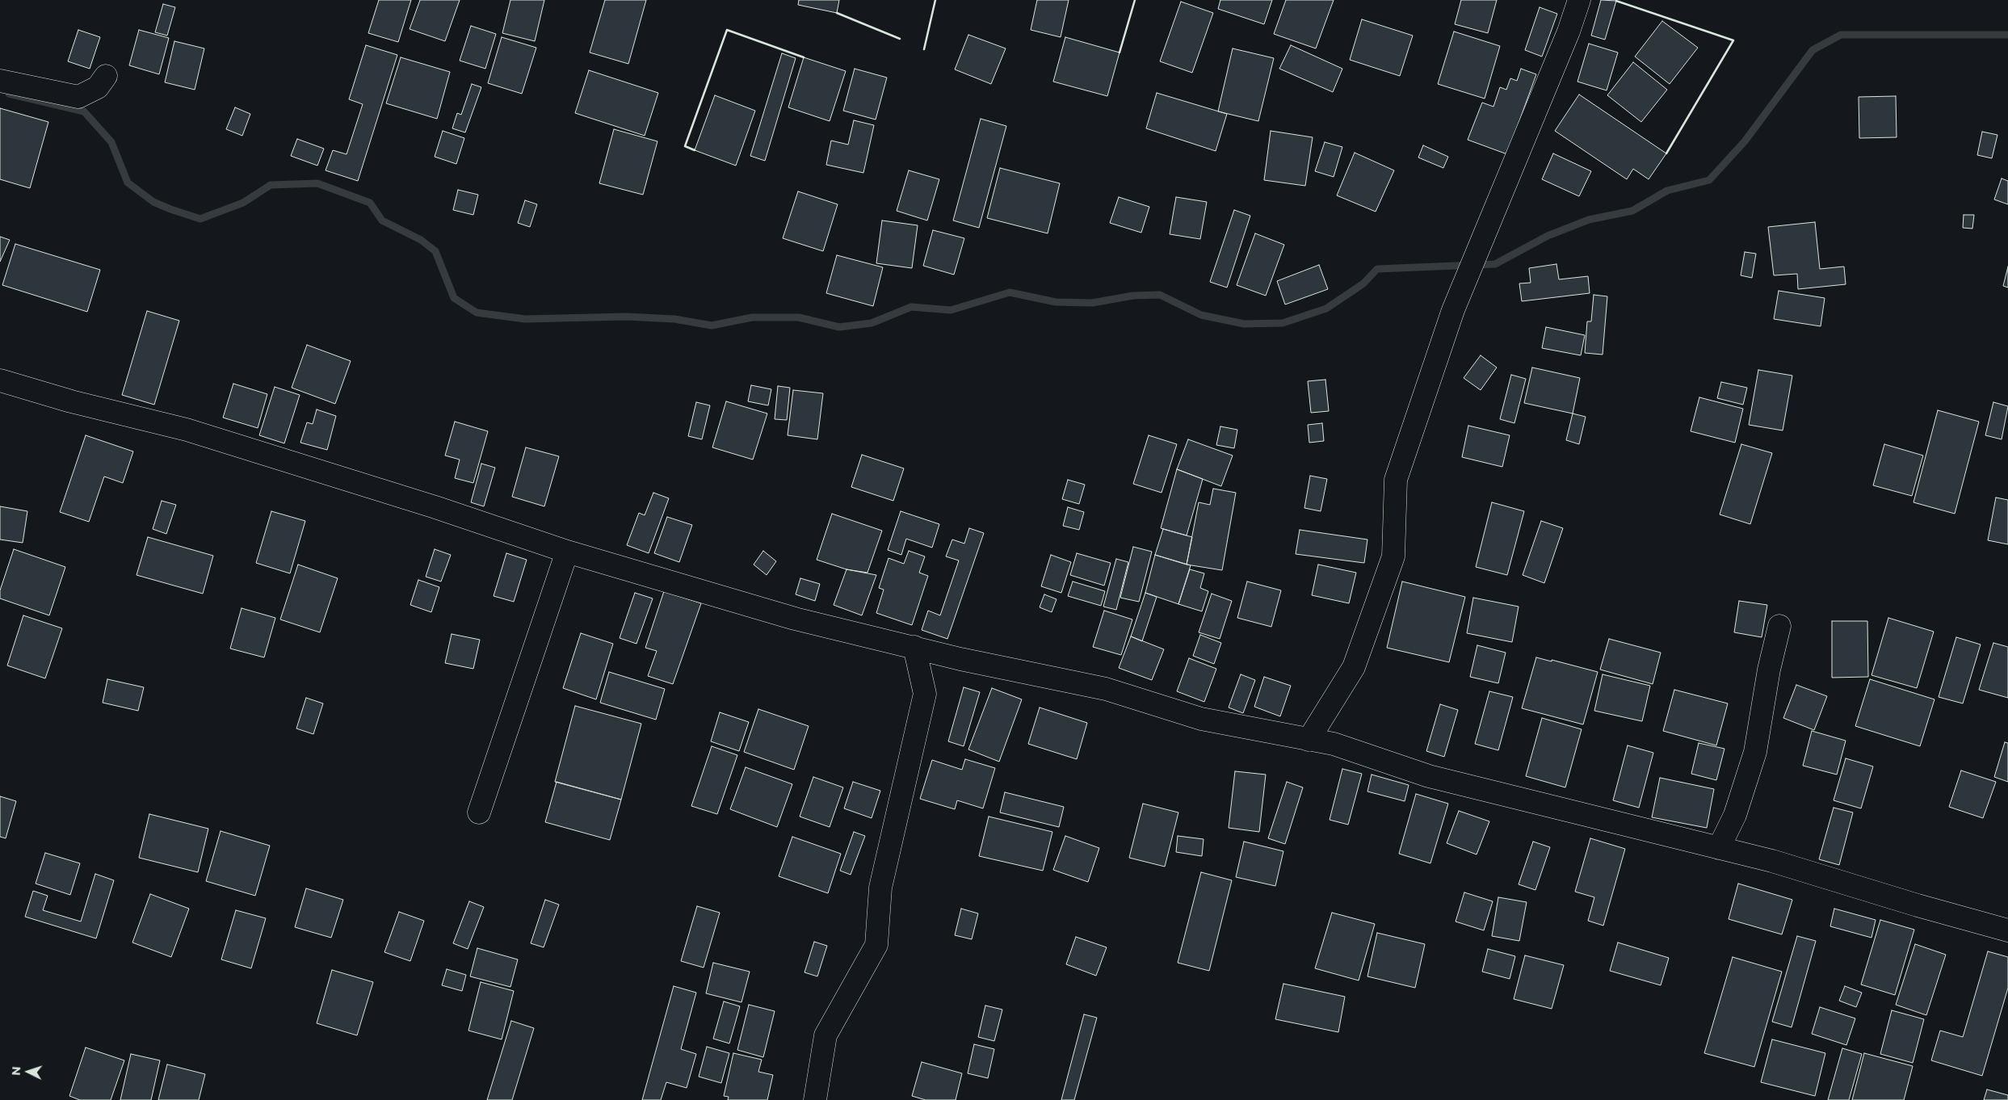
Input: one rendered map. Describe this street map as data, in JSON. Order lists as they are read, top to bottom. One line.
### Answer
{"north":"left"}
